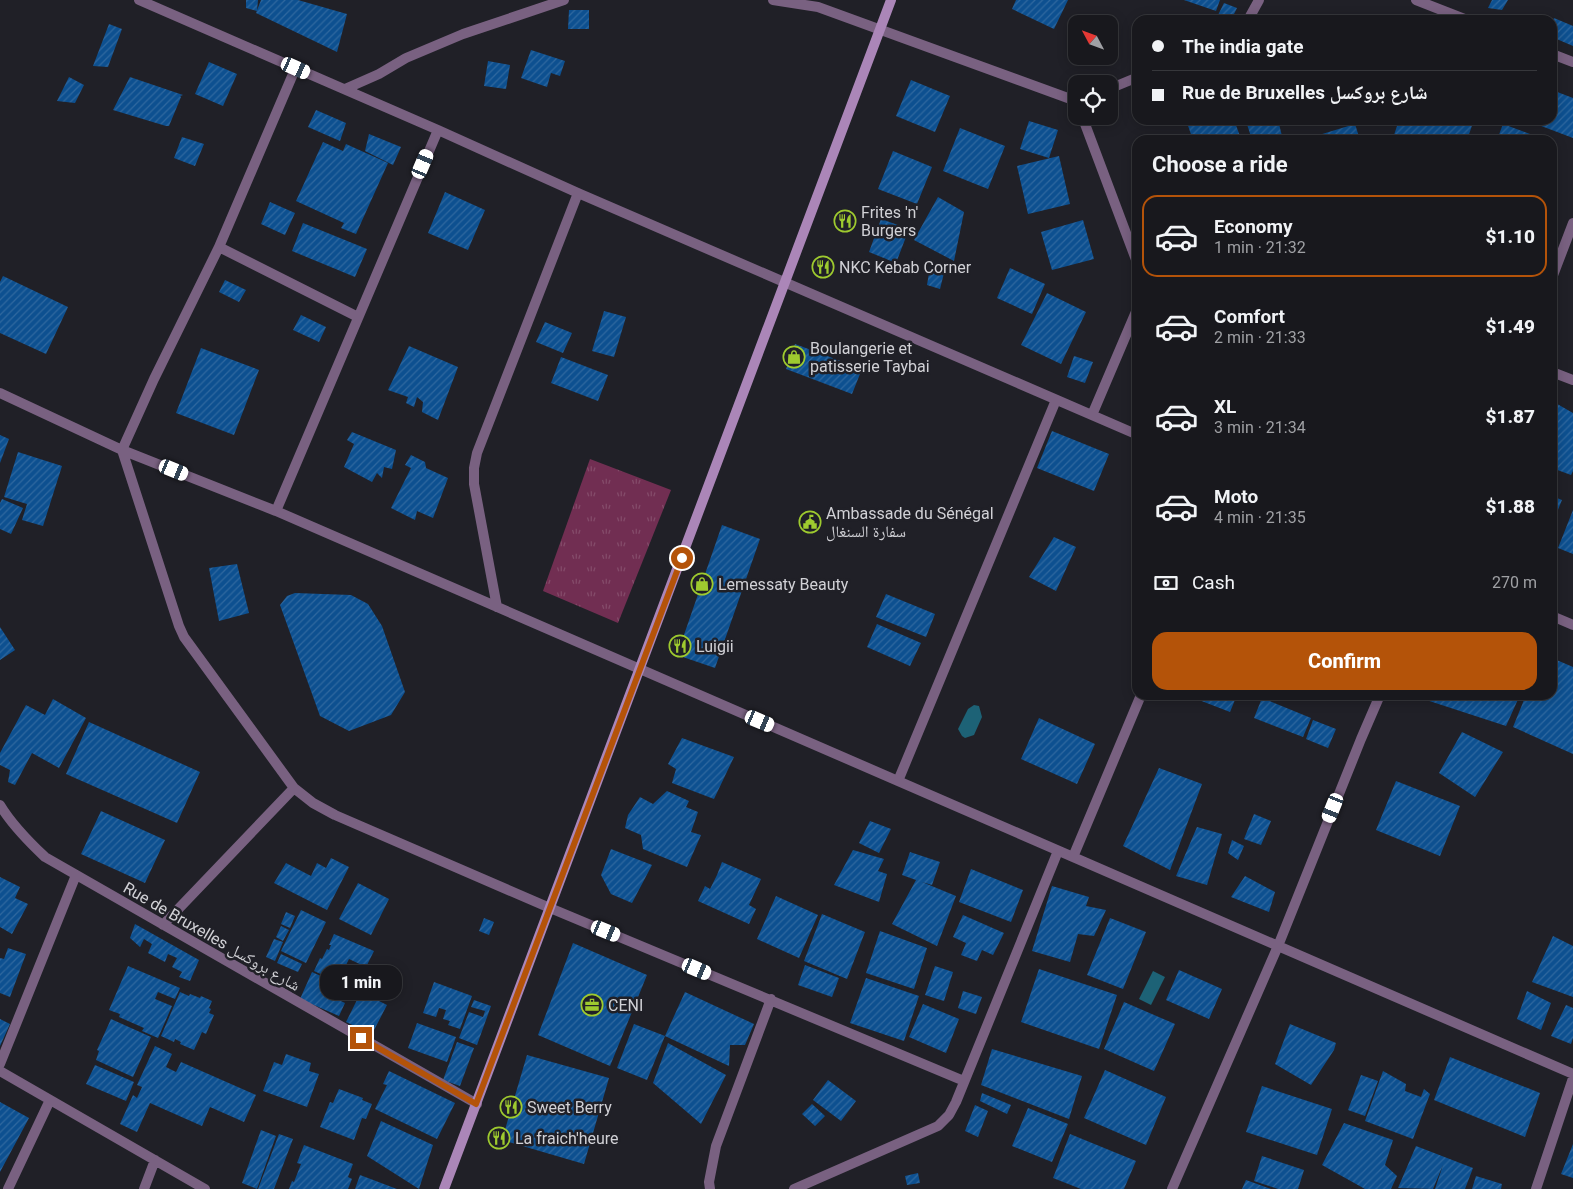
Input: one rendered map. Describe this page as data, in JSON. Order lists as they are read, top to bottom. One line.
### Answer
{"streets":{"street":["Rue de Bruxelles شارع بروكسل"]},"places":{"restaurant":["Frites 'n' Burgers","NKC Kebab Corner","Luigii","Sweet Berry","La fraich'heure"],"shop":["Boulangerie et patisserie Taybai","Lemessaty Beauty"],"public building":["Ambassade du Sénégal سفارة السنغال"],"office":["CENI"]},"north":"top left","page":{"banner":["The india gate","Rue de Bruxelles شارع بروكسل"],"heading":"Choose a ride","list":[{"name":"Economy","note":"1 min · 21:32","value":"$1.10"},{"name":"Comfort","note":"2 min · 21:33","value":"$1.49"},{"name":"XL","note":"3 min · 21:34","value":"$1.87"},{"name":"Moto","note":"4 min · 21:35","value":"$1.88"}],"pay":["Cash","270 m"],"buttons":"Confirm","bubble":"1 min"}}
